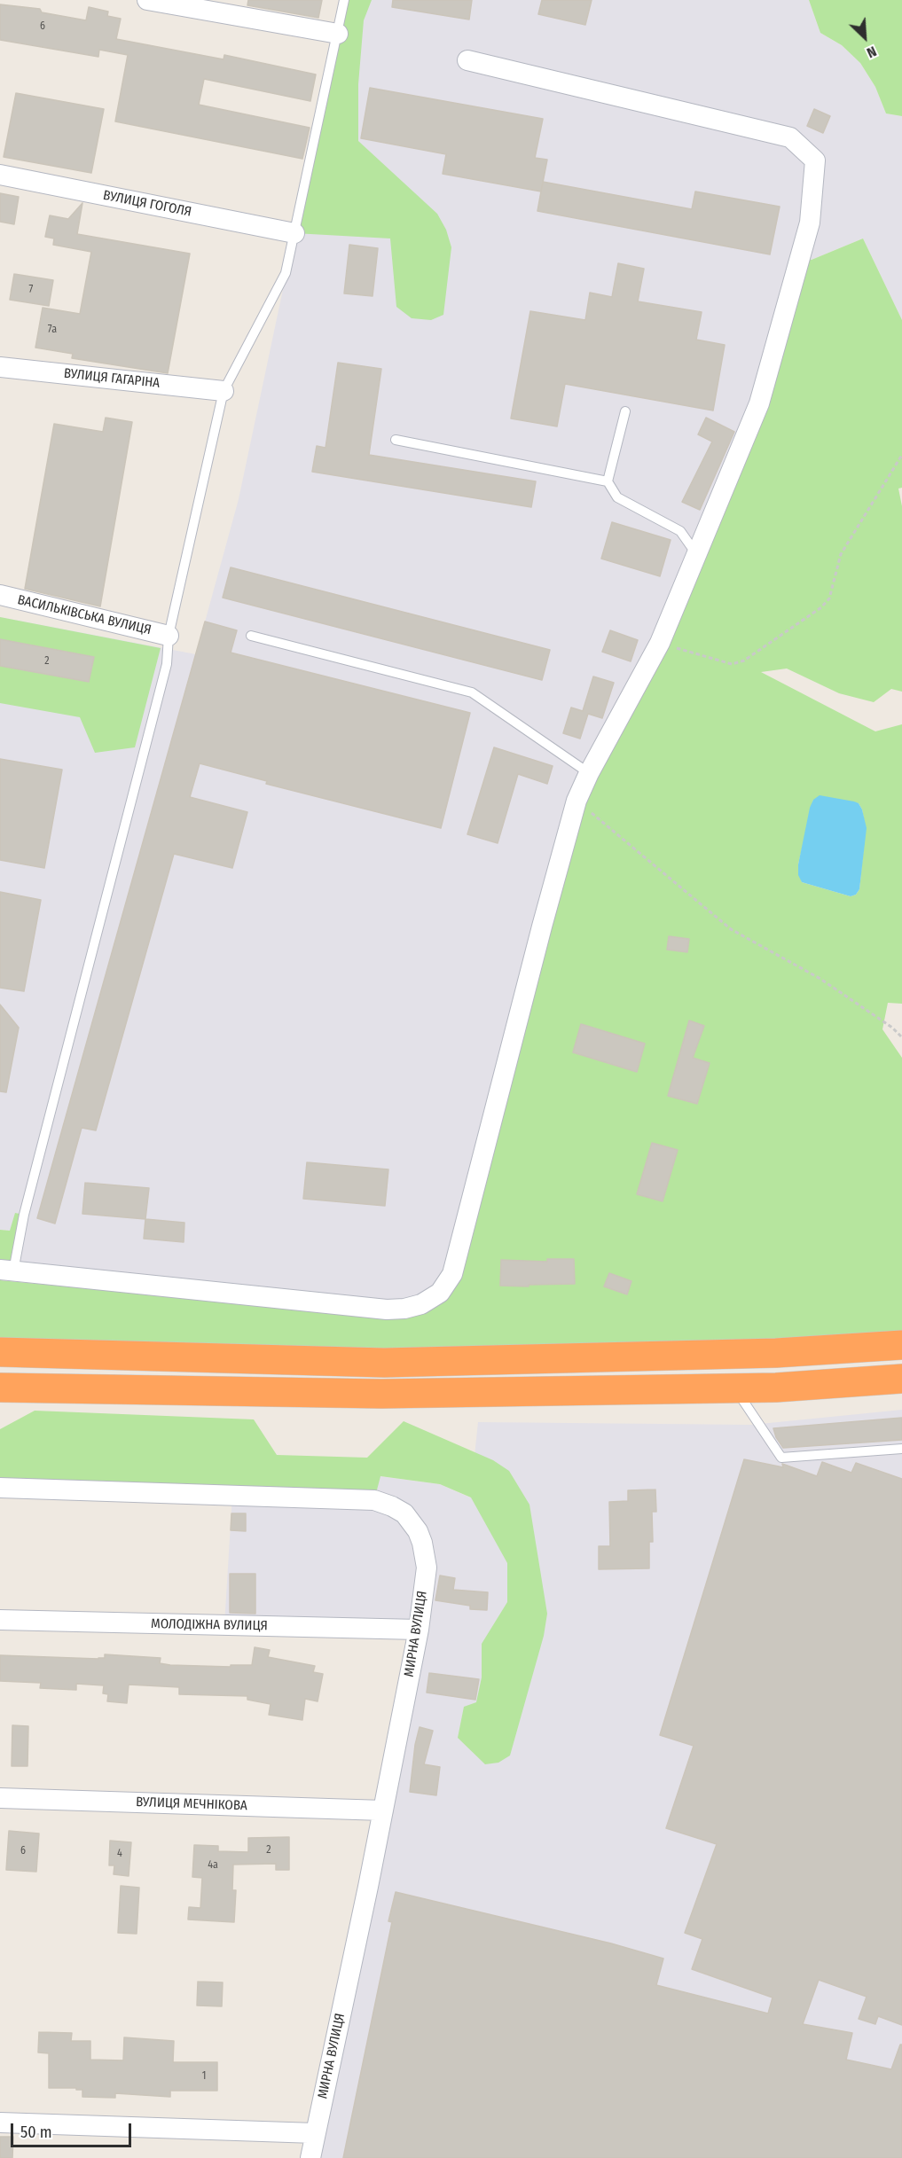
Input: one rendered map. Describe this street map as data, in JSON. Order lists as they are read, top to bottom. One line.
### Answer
{"streets":{"street":["ВУЛИЦЯ ГОГОЛЯ","ВУЛИЦЯ ГАГАРІНА","ВАСИЛЬКІВСЬКА ВУЛИЦЯ","МОЛОДІЖНА ВУЛИЦЯ","МИРНА ВУЛИЦЯ","ВУЛИЦЯ МЕЧНІКОВА"]},"crossings":[["МОЛОДІЖНА ВУЛИЦЯ","МИРНА ВУЛИЦЯ"],["МИРНА ВУЛИЦЯ","ВУЛИЦЯ МЕЧНІКОВА"]],"house_numbers":["6","7","7а","2","2","6","4","4а","1"],"scale_bar":"50 m","north":"bottom right"}
